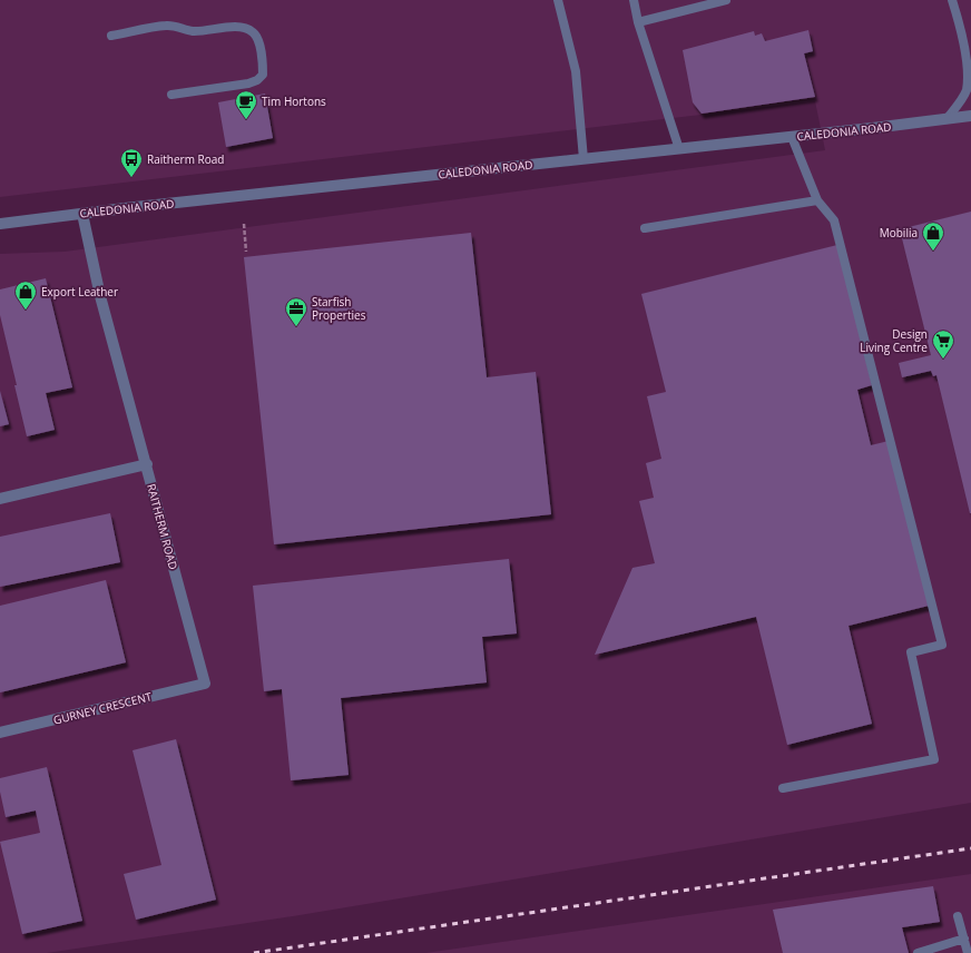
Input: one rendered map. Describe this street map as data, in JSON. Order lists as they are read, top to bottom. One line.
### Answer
{"streets":{"street":["CALEDONIA ROAD","RAITHERM ROAD","GURNEY CRESCENT"]},"crossings":[["CALEDONIA ROAD","RAITHERM ROAD"],["RAITHERM ROAD","GURNEY CRESCENT"]],"places":{"cafe":["Tim Hortons"],"bus stop":["Raitherm Road"],"shop":["Mobilia","Export Leather"],"office":["Starfish Properties"],"supermarket":["Design Living Centre"]}}
